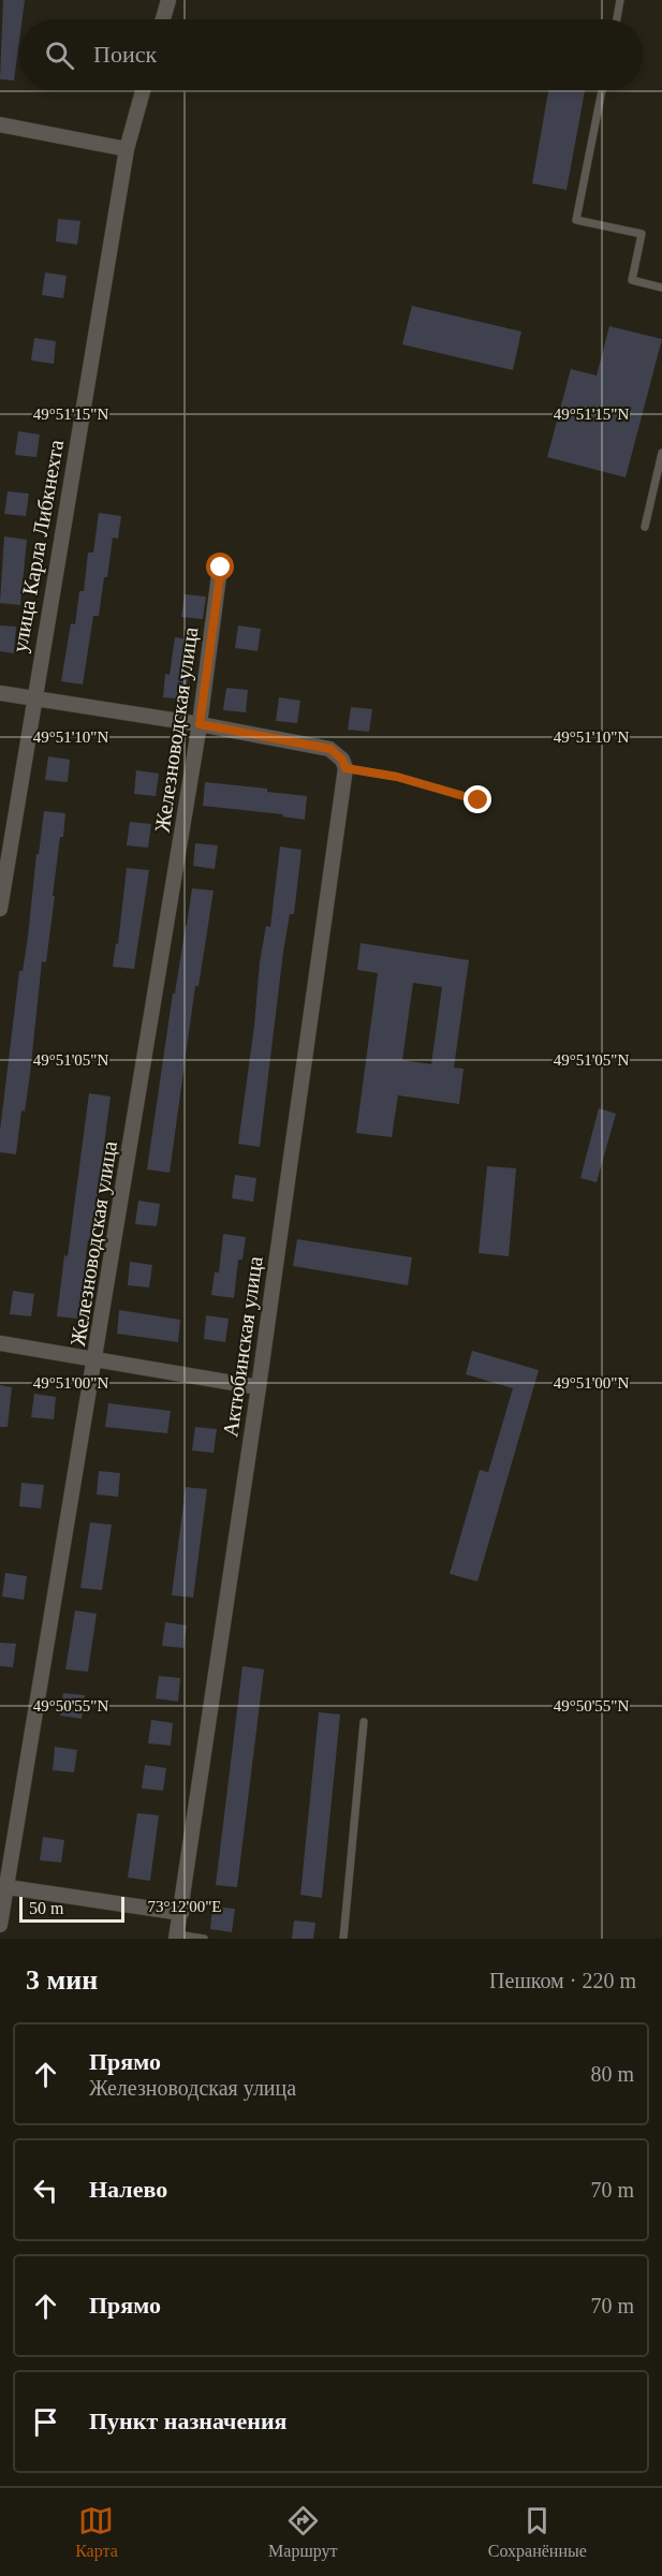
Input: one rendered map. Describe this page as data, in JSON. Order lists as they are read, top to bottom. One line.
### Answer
{"streets":{"street":["улица Карла Либкнехта","Железноводская улица","Актюбинская улица"]},"scale_bar":"50 m","page":{"search":"Поиск","scale":"50 m","heading":["3 мин","Пешком · 220 m"],"list":[["Прямо","Железноводская улица","80 m"],["Налево","70 m"],["Прямо","70 m"],"Пункт назначения"],"nav":["Карта","Маршрут","Сохранённые"]},"coordinates":["49°51'15\"N","49°51'10\"N","49°51'05\"N","49°51'00\"N","49°50'55\"N","73°12'00\"E"]}
